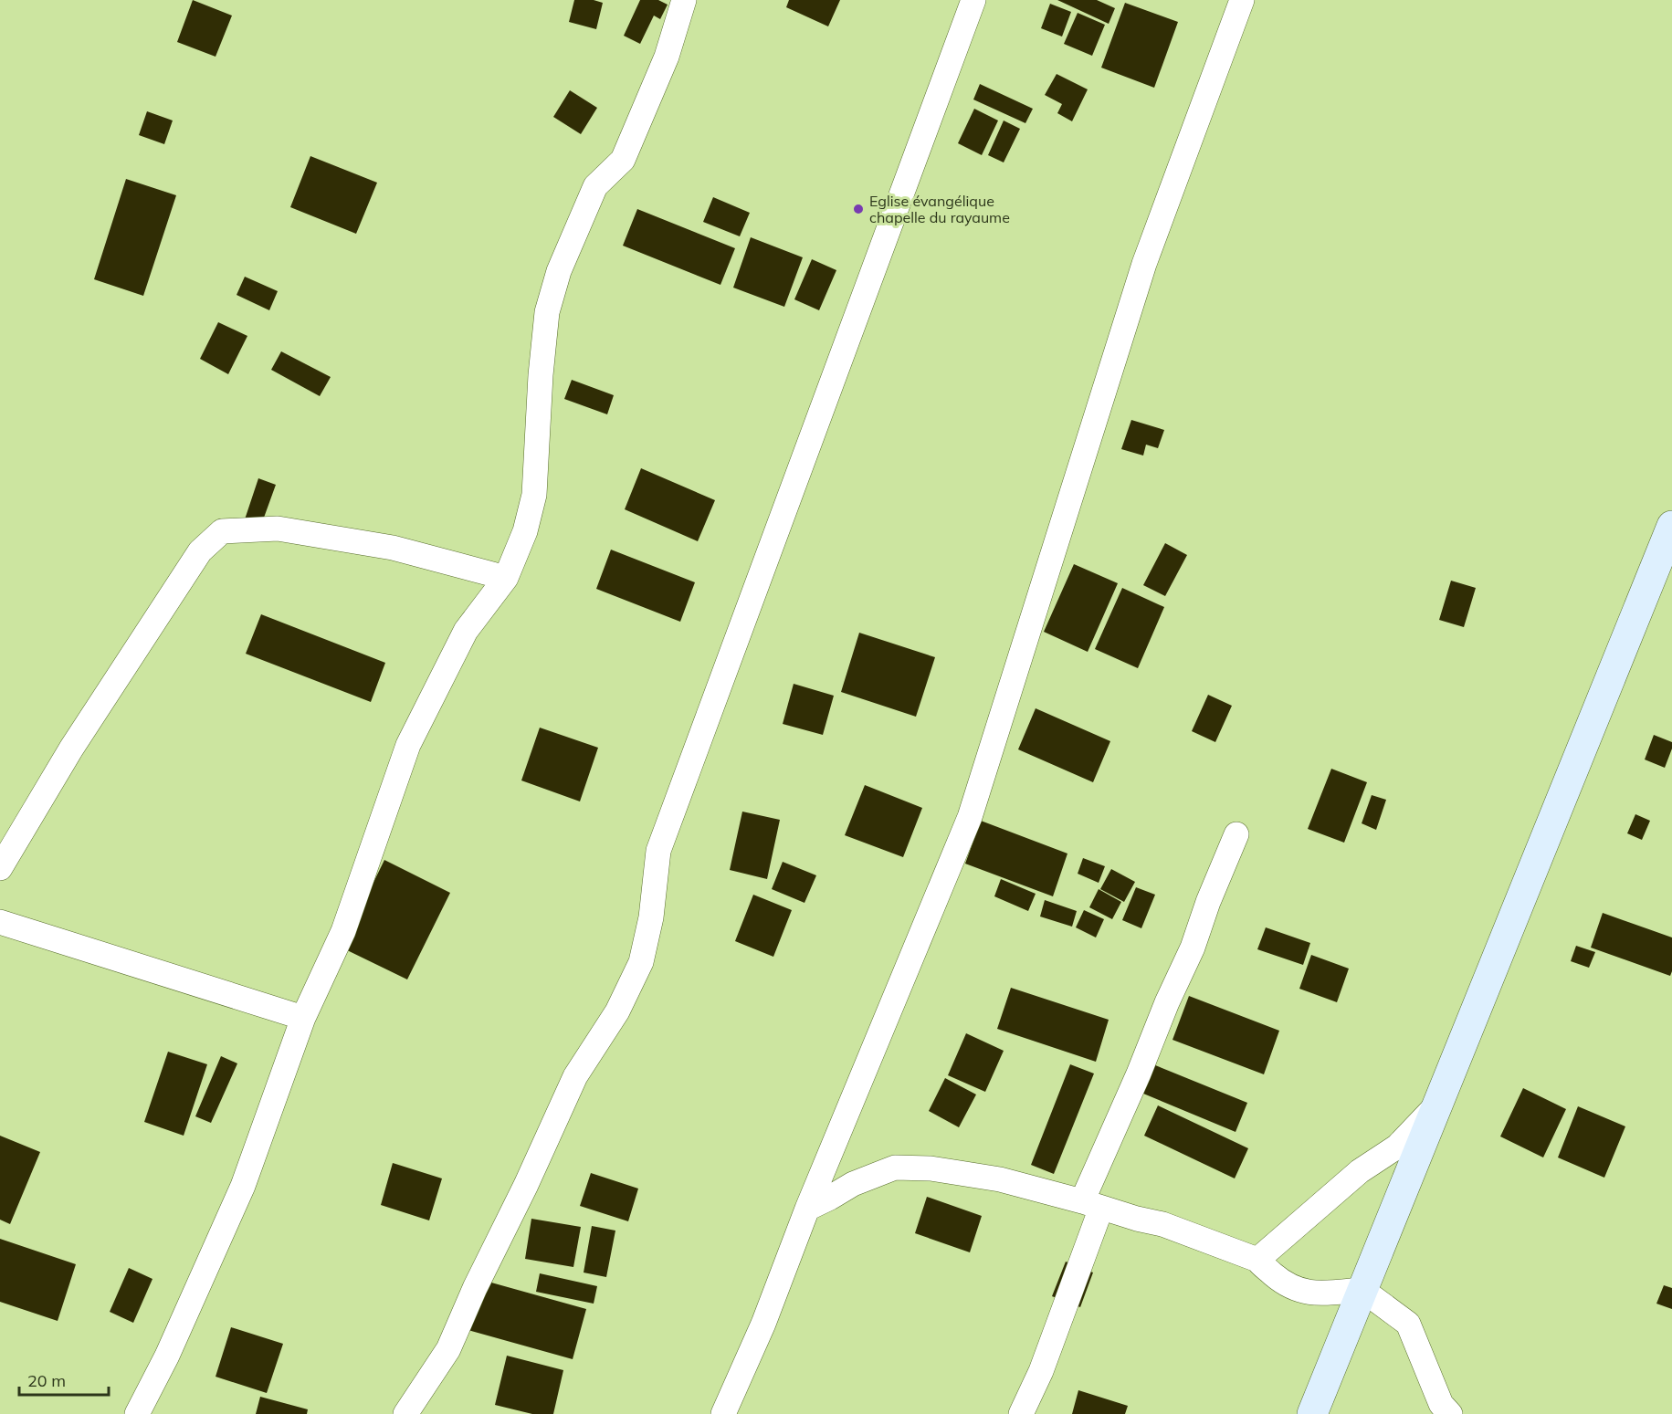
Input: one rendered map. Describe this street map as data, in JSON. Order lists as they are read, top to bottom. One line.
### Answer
{"places":["Eglise évangélique chapelle du rayaume"],"scale_bar":"20 m"}
